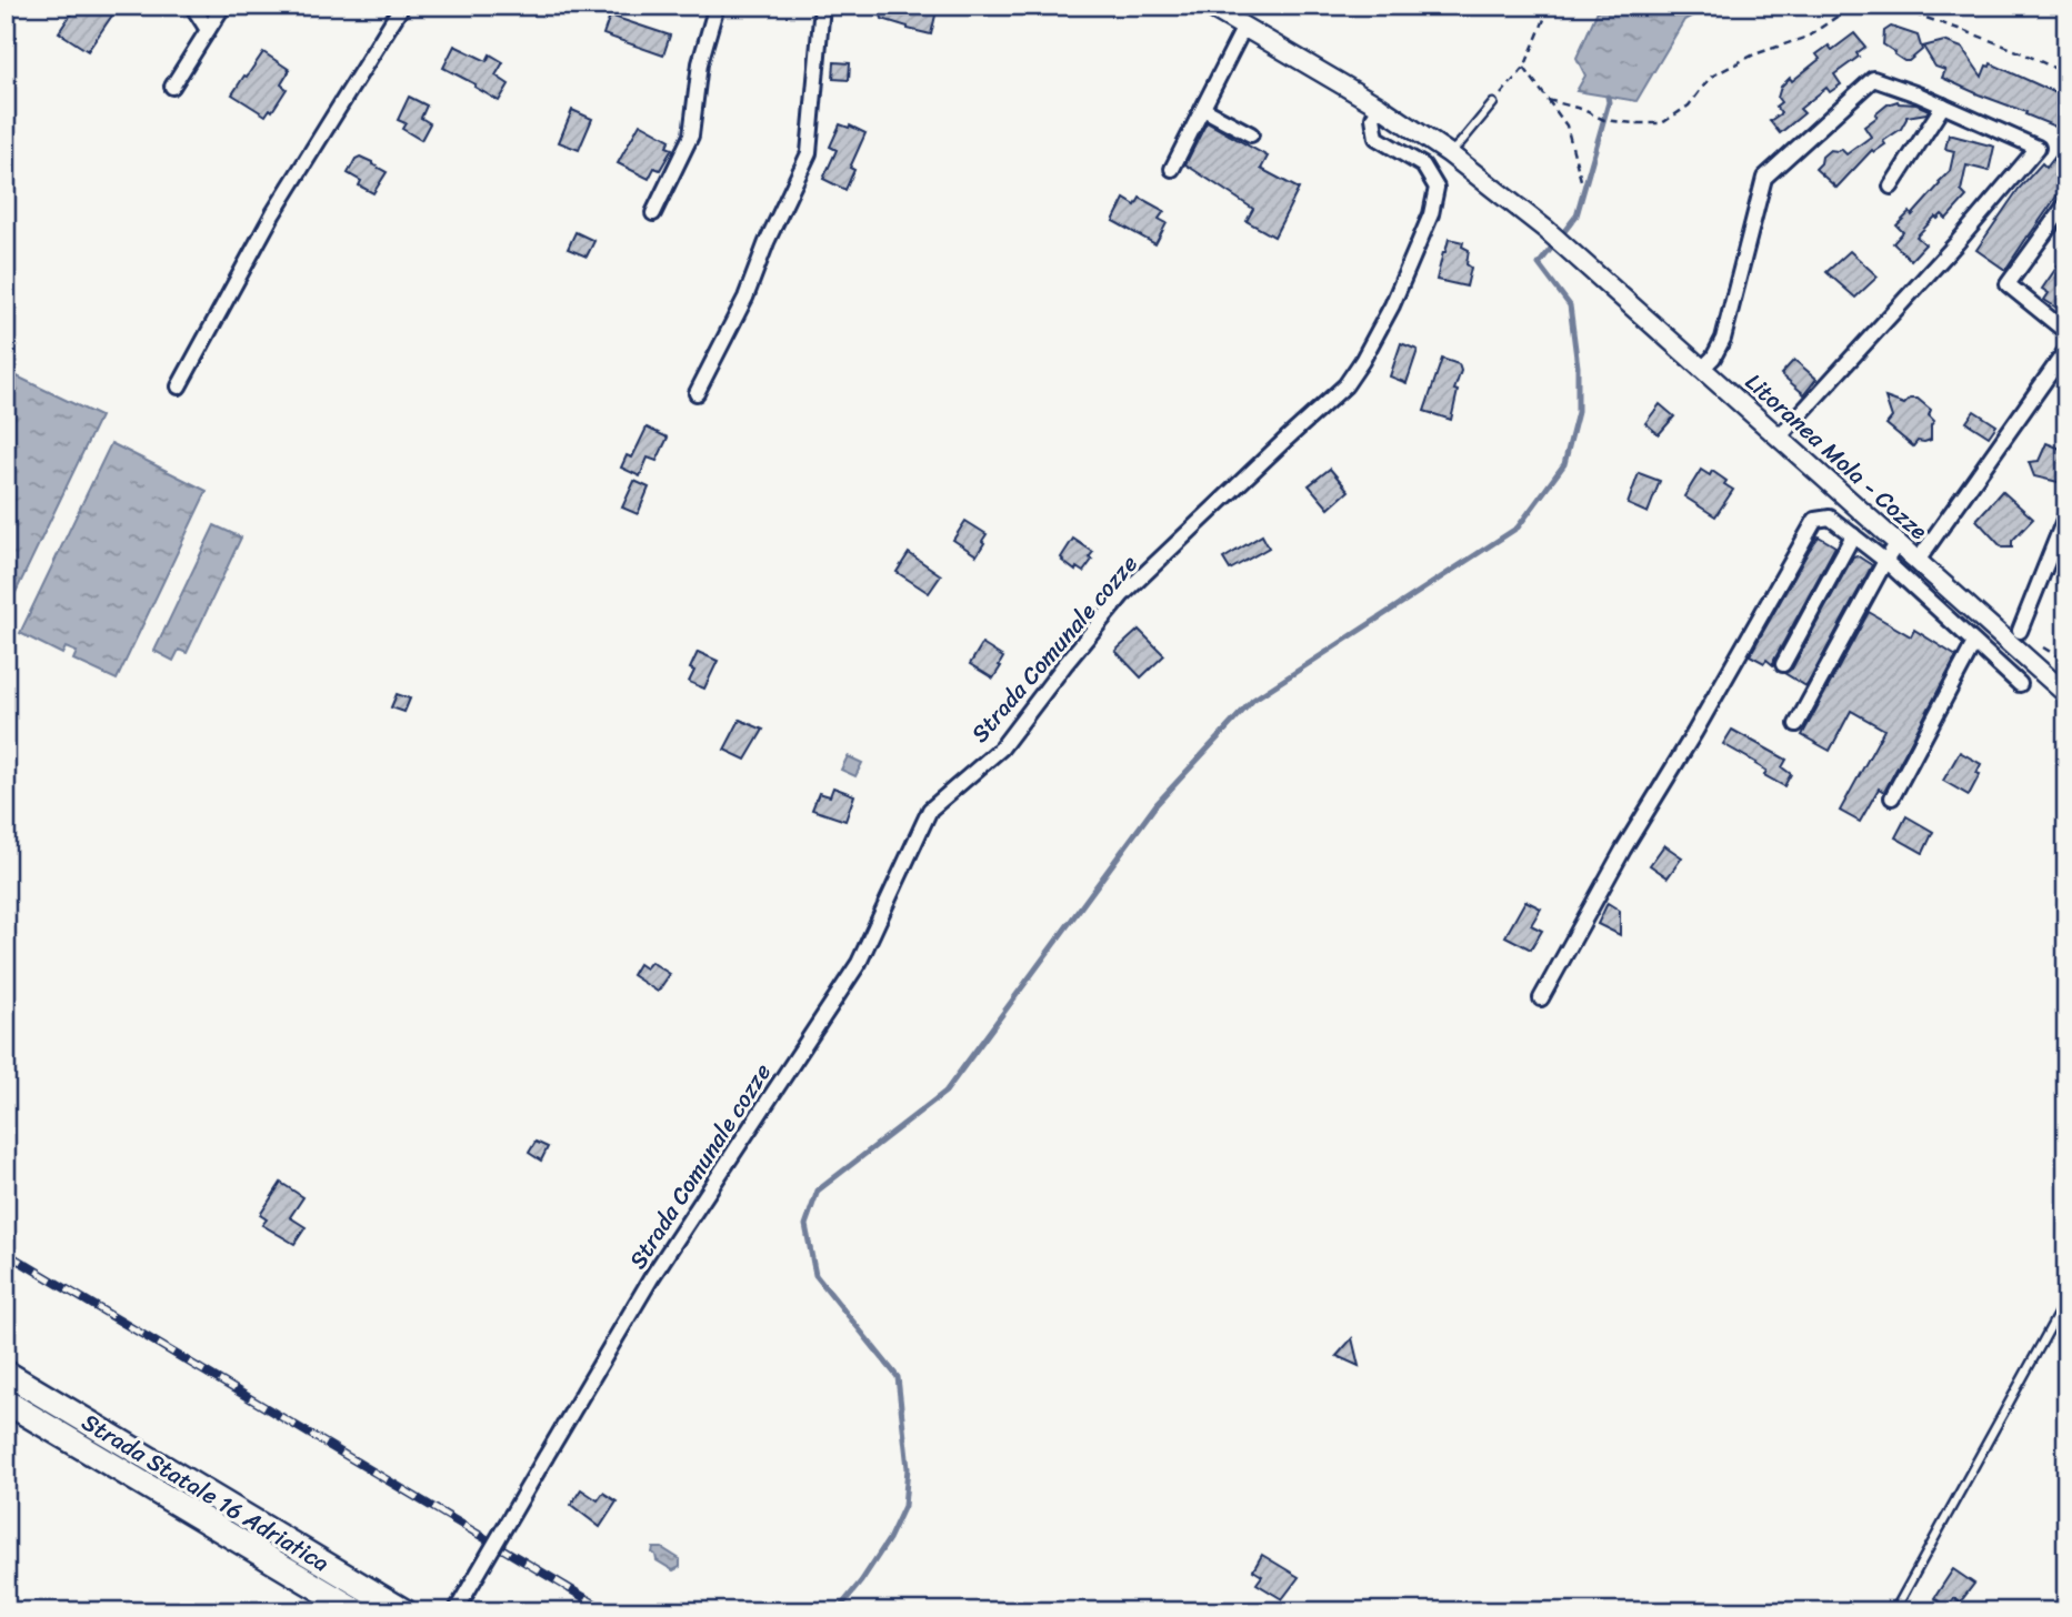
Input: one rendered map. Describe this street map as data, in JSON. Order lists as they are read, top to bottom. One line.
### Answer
{"streets":{"highway":["Strada Statale 16 Adriatica"],"street":["Litoranea Mola - Cozze","Strada Comunale cozze"]}}
